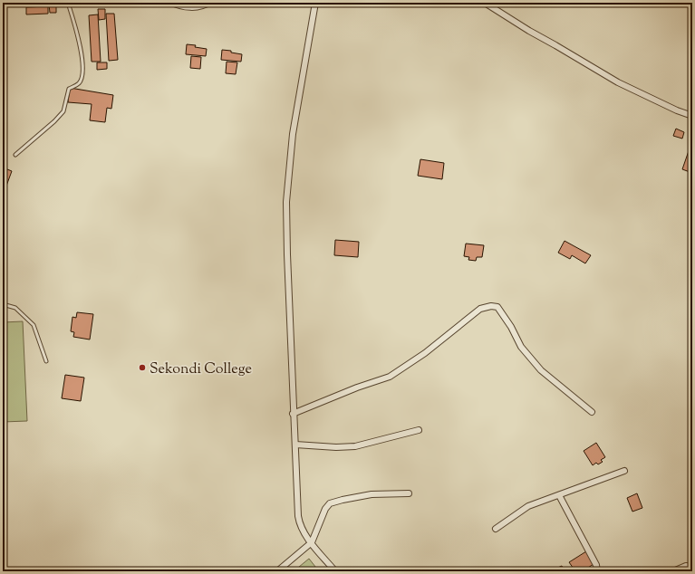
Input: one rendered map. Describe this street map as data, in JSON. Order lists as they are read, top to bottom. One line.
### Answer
{"places":["Sekondi College"]}
